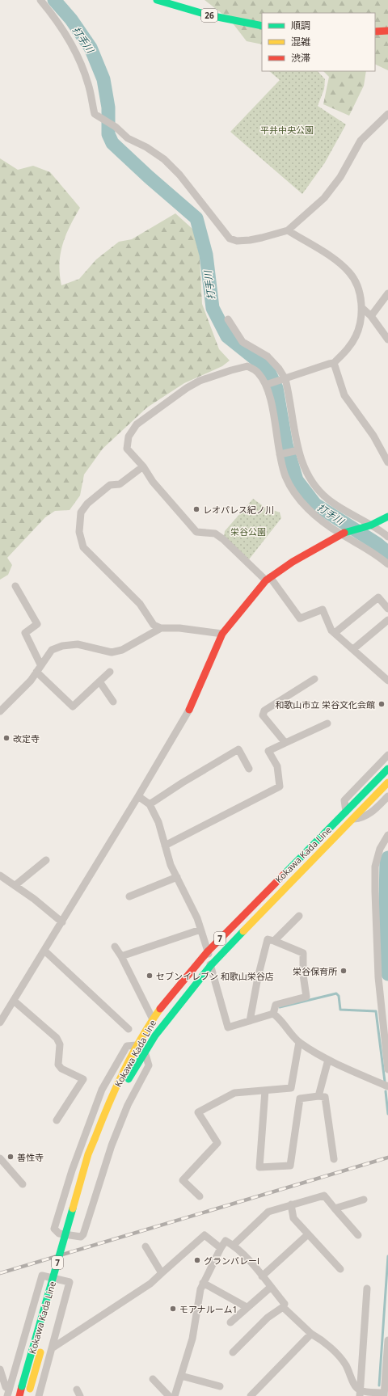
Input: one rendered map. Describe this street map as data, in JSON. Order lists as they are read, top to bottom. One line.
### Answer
{"streets":{"main road":["26","Kokawa Kada Line","7"]},"water":["打手川"],"parks":["平井中央公園","栄谷公園"],"places":["レオパレス紀ノ川","和歌山市立 栄谷文化会館","改定寺","栄谷保育所","セブンイレブン 和歌山栄谷店","善性寺","グランバレーI","モアナルーム1"],"legend":["順調","混雑","渋滞"]}
